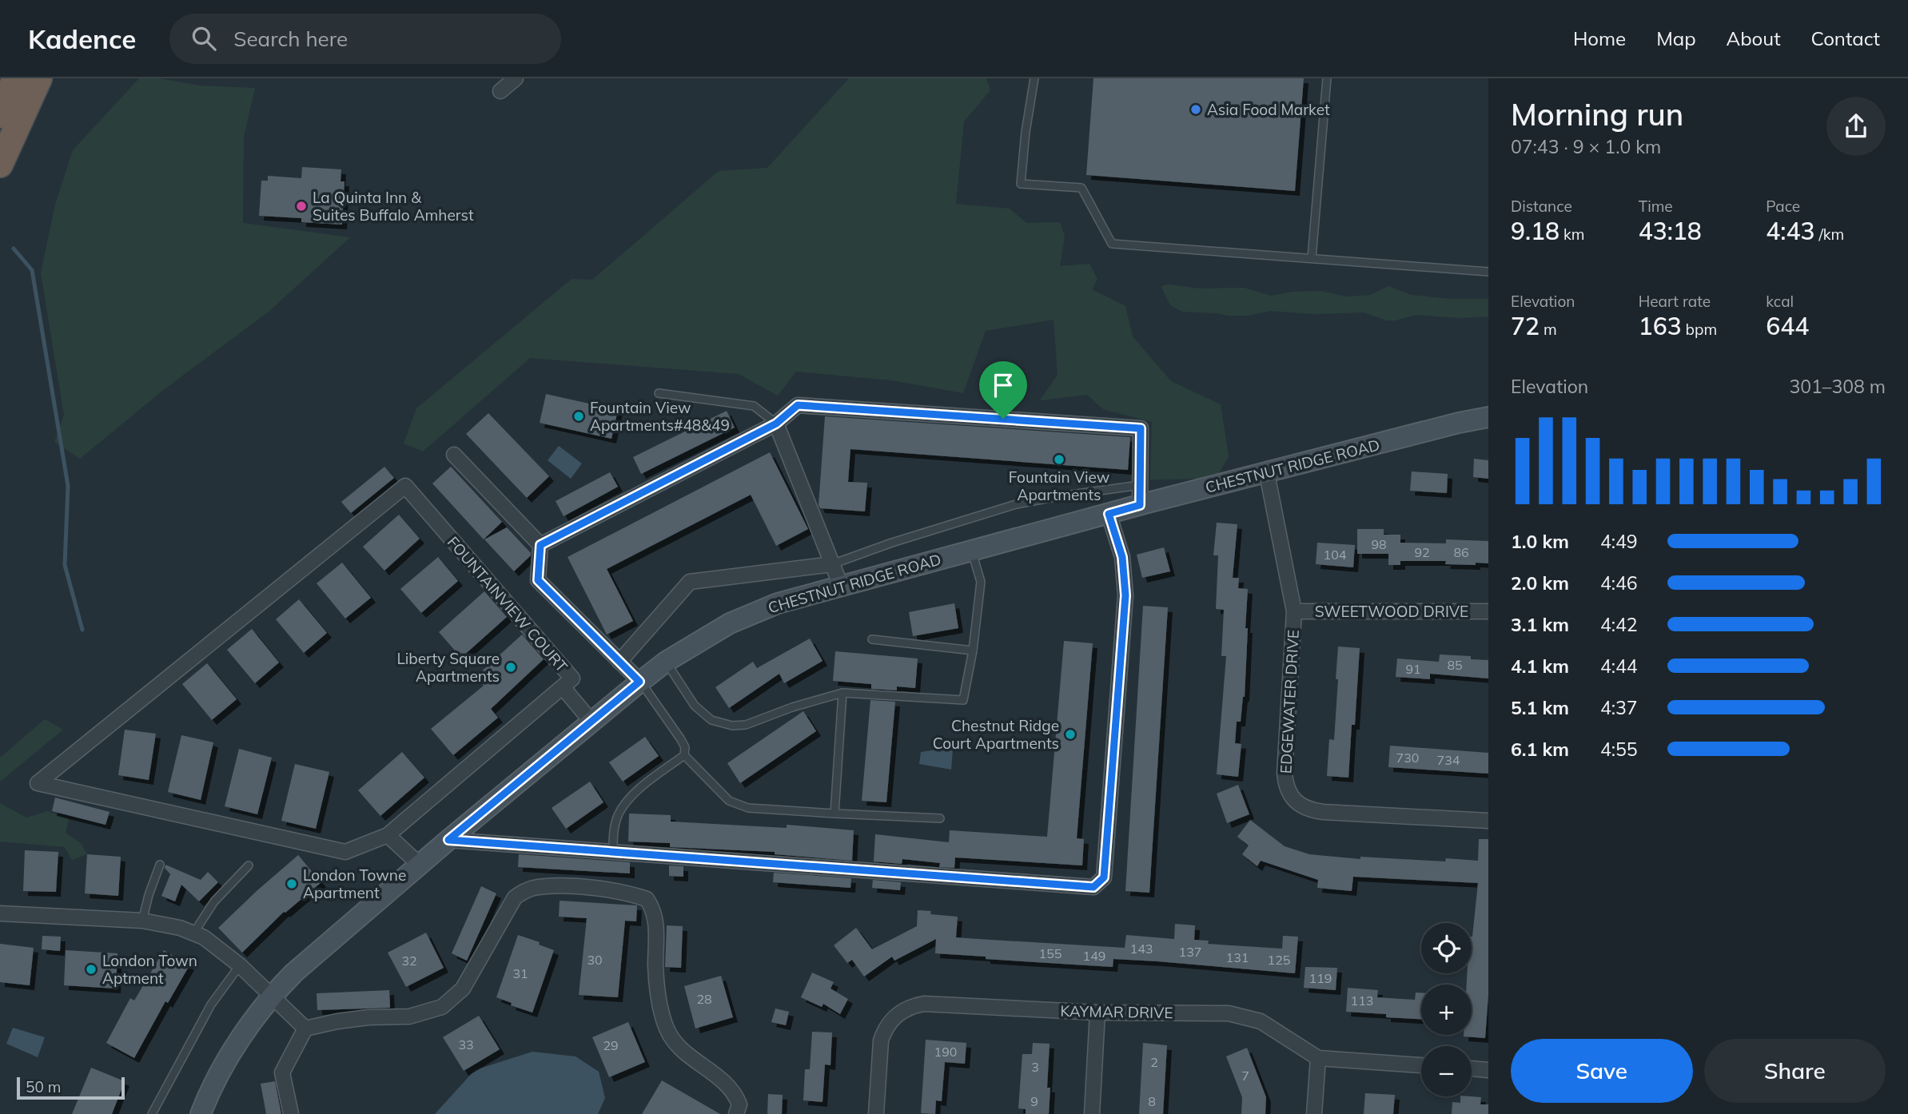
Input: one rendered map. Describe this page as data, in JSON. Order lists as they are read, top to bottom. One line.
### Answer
{"streets":{"street":["CHESTNUT RIDGE ROAD","FOUNTAINVIEW COURT","SWEETWOOD DRIVE","EDGEWATER DRIVE","KAYMAR DRIVE"]},"crossings":[["CHESTNUT RIDGE ROAD","FOUNTAINVIEW COURT"],["CHESTNUT RIDGE ROAD","EDGEWATER DRIVE"],["SWEETWOOD DRIVE","EDGEWATER DRIVE"]],"places":["Asia Food Market","La Quinta Inn & Suites Buffalo Amherst","Fountain View Apartments#48&49","Fountain View Apartments","Liberty Square Apartments","Chestnut Ridge Court Apartments","London Towne Apartment","London Town Aptment"],"house_numbers":["98","92","86","104","85","91","730","734","143","137","155","149","131","30","125","32","31","119","28","113","33","29","190","2","3","7","9","8"],"scale_bar":"50 m","page":{"header":"Kadence","search":"Search here","nav":["Home","Map","About","Contact"],"heading":["Morning run","07:43 · 9 × 1.0 km"],"stats":[["Distance","9.18 km"],["Time","43:18"],["Pace","4:43 /km"],["Elevation","72 m"],["Heart rate","163 bpm"],["kcal","644"]],"chart":["Elevation","301–308 m"],"list":[{"name":"1.0 km","note":"4:49"},{"name":"2.0 km","note":"4:46"},{"name":"3.1 km","note":"4:42"},{"name":"4.1 km","note":"4:44"},{"name":"5.1 km","note":"4:37"},{"name":"6.1 km","note":"4:55"}],"map_buttons":["+","−"],"buttons":["Save","Share"],"scale":"50 m"}}
